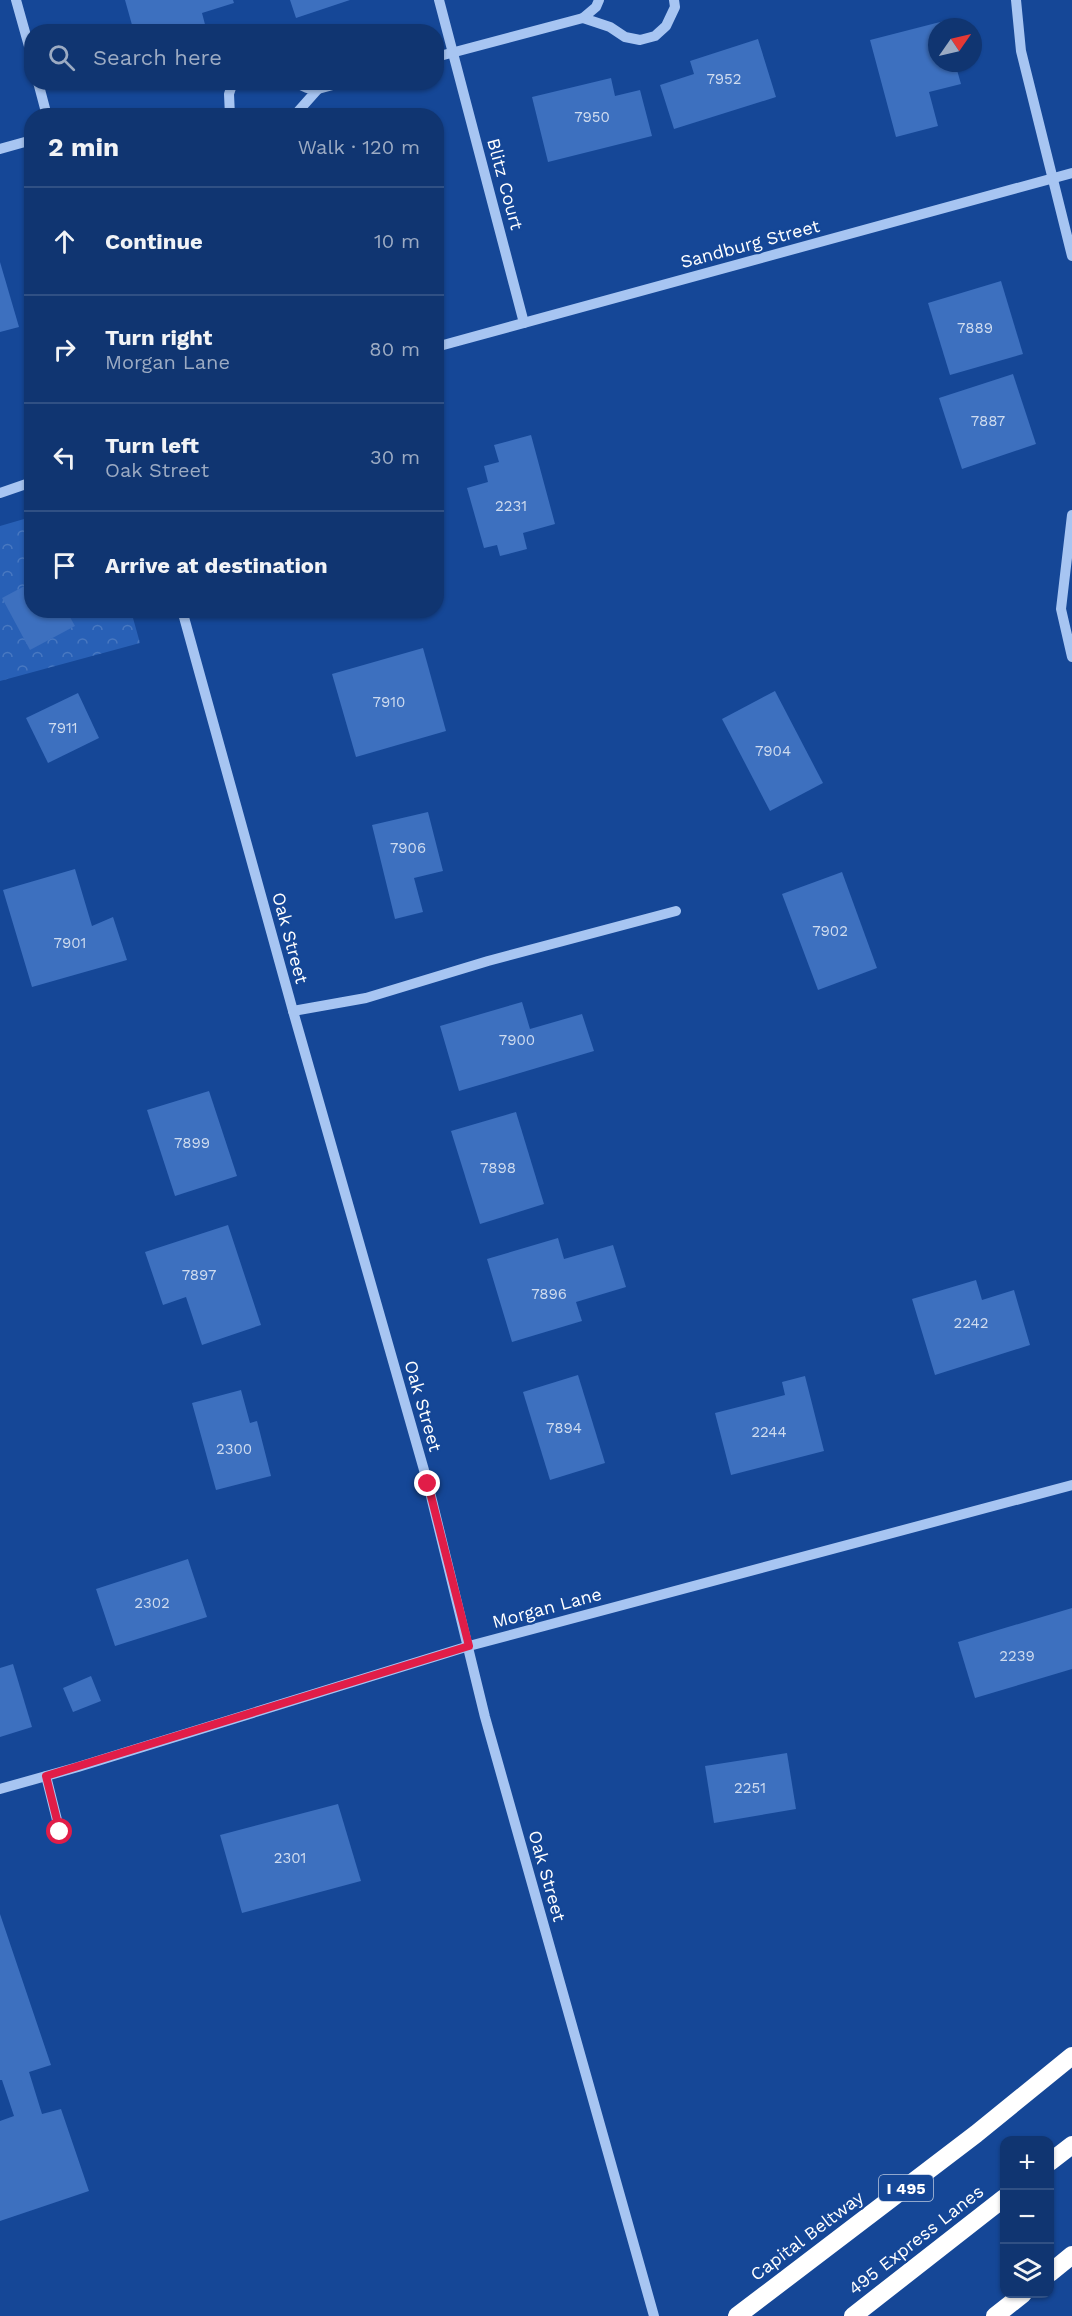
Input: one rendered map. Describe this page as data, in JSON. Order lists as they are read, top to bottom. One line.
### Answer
{"streets":{"highway":["I 495","Capital Beltway","495 Express Lanes"],"street":["Blitz Court","Sandburg Street","Oak Street","Morgan Lane"]},"crossings":[["Blitz Court","Sandburg Street"],["Oak Street","Morgan Lane"]],"house_numbers":["7952","7950","7889","7887","2231","7910","7911","7904","7906","7902","7901","7900","7899","7898","7897","7896","2242","7894","2244","2300","2302","2239","2251","2301"],"north":"top right","page":{"search":"Search here","heading":["2 min","Walk · 120 m"],"list":[["Continue","10 m"],["Turn right","Morgan Lane","80 m"],["Turn left","Oak Street","30 m"],"Arrive at destination"],"map_buttons":["+","−"]}}
